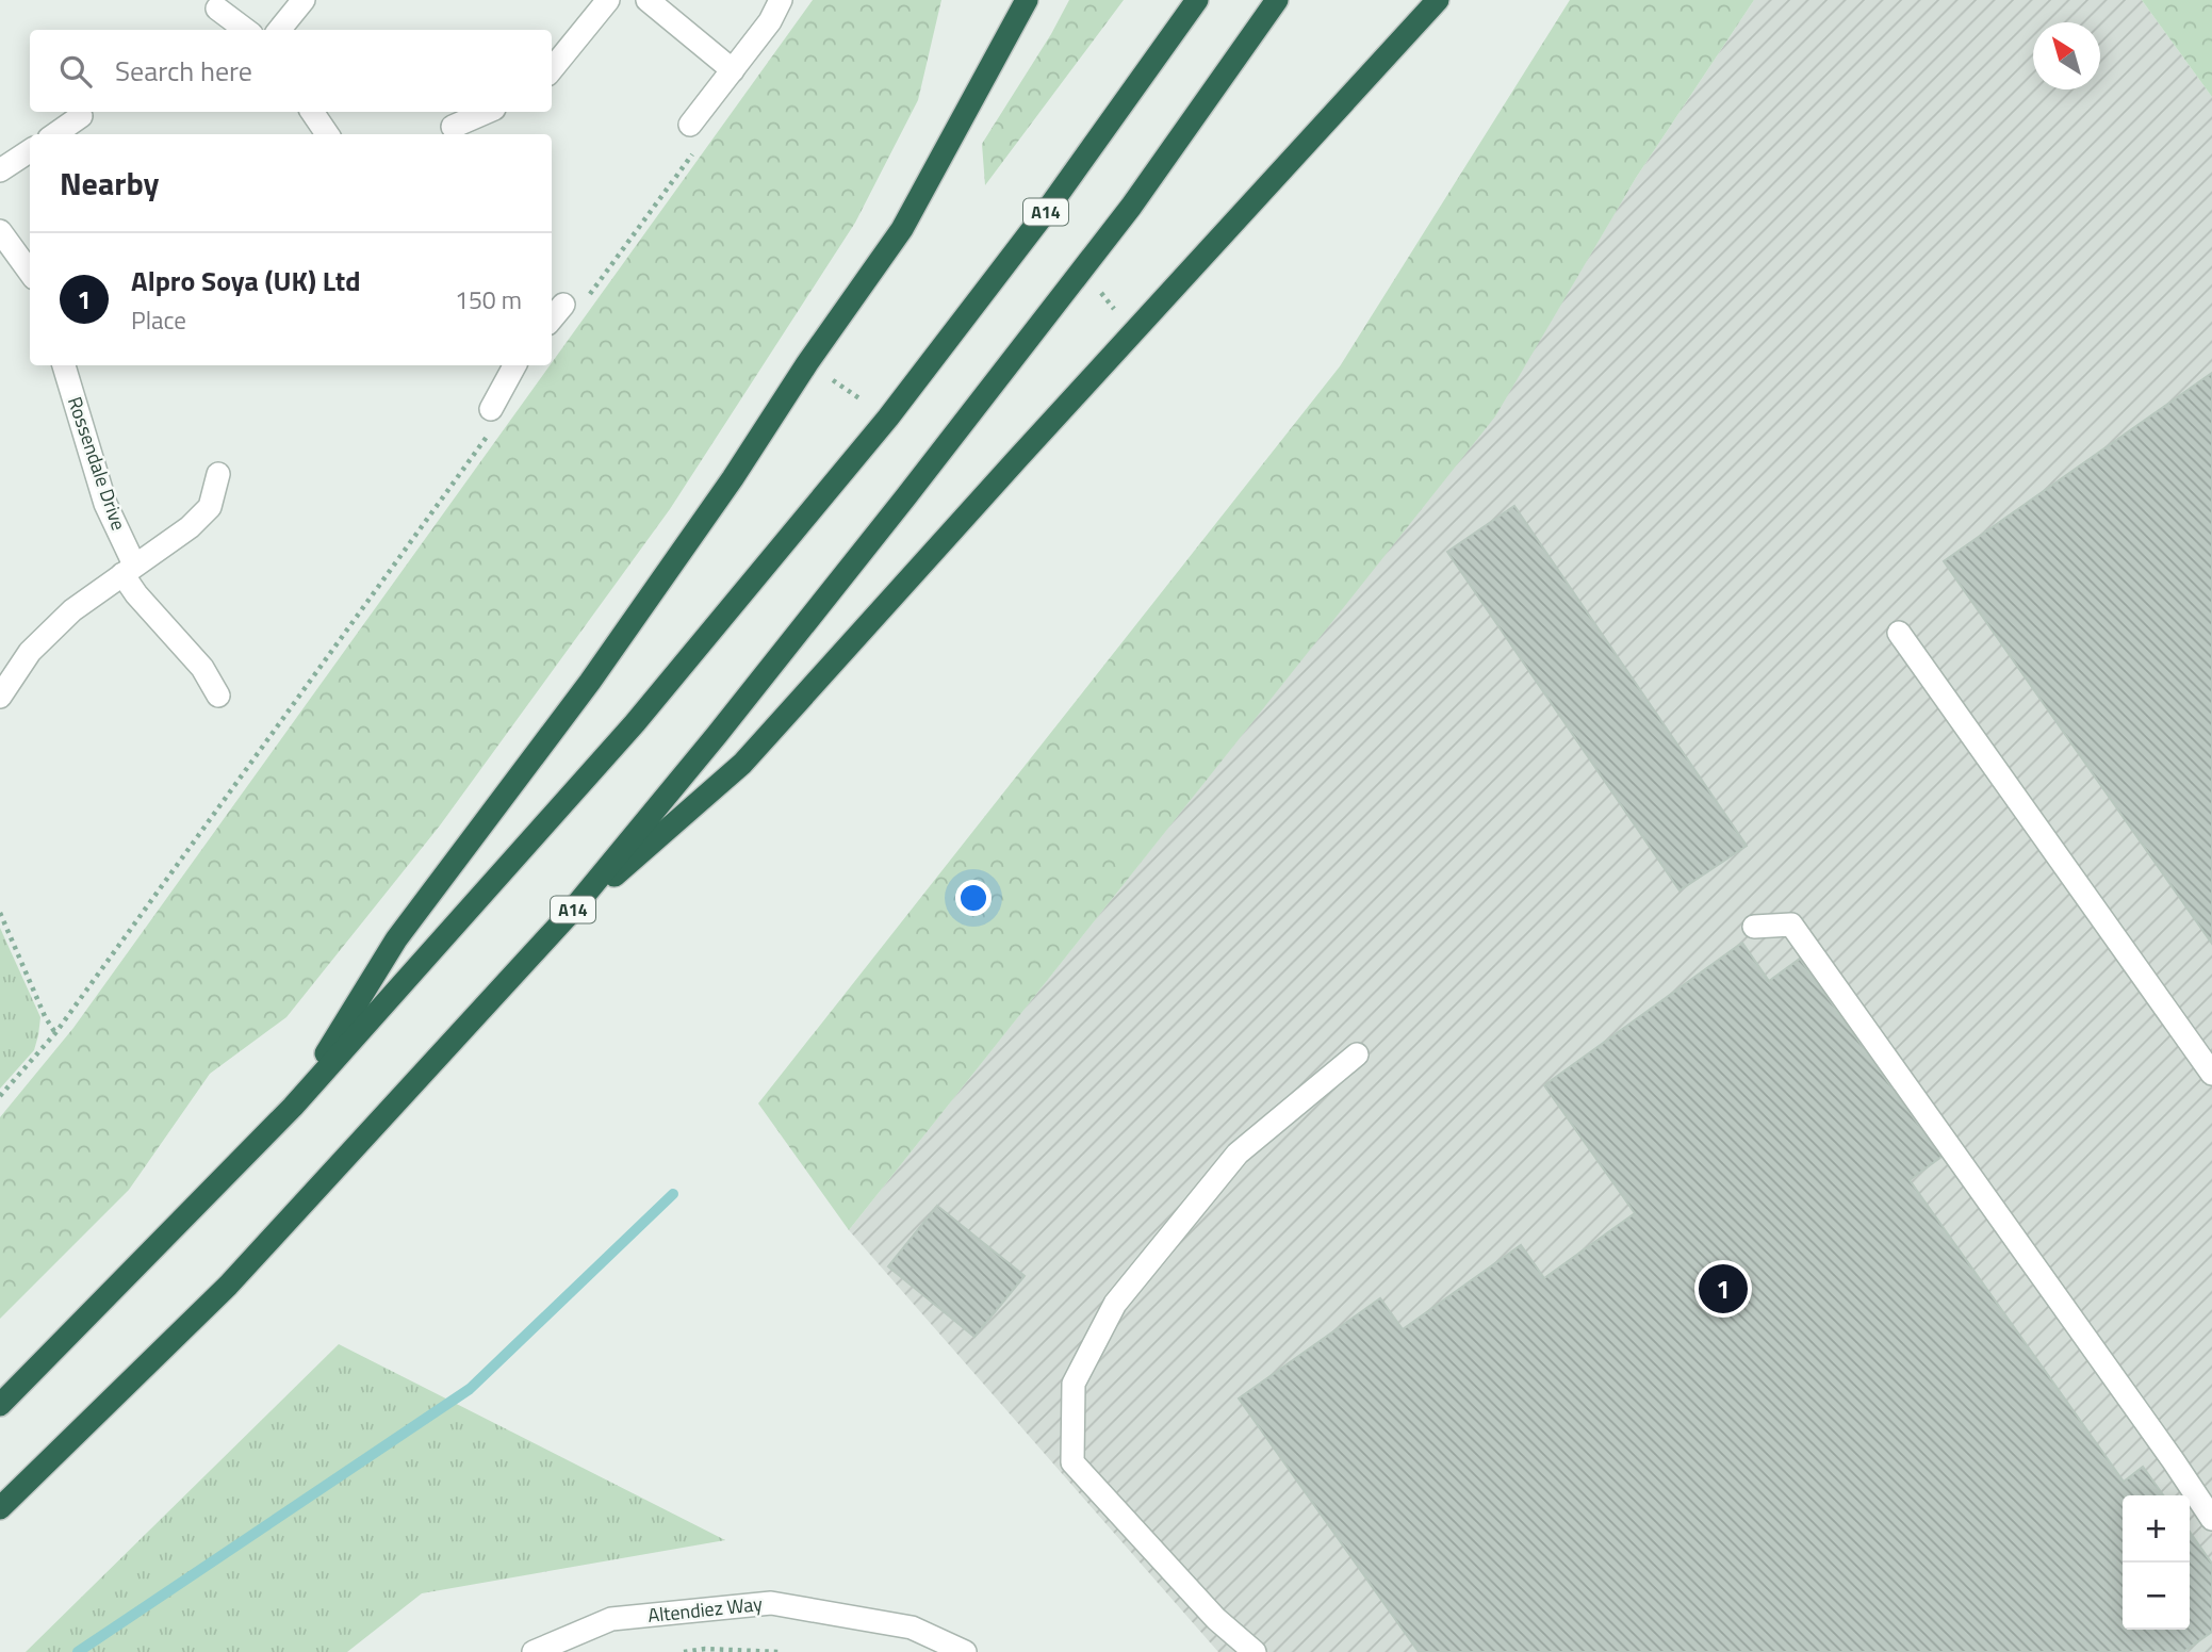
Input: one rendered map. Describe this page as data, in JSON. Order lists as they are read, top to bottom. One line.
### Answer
{"streets":{"highway":["A14"],"street":["Rossendale Drive","Altendiez Way"]},"north":"top left","page":{"search":"Search here","heading":"Nearby","list":[{"mark":"1","name":"Alpro Soya (UK) Ltd","note":"Place","value":"150 m"}],"pins":"1","map_buttons":["+","−"]}}
